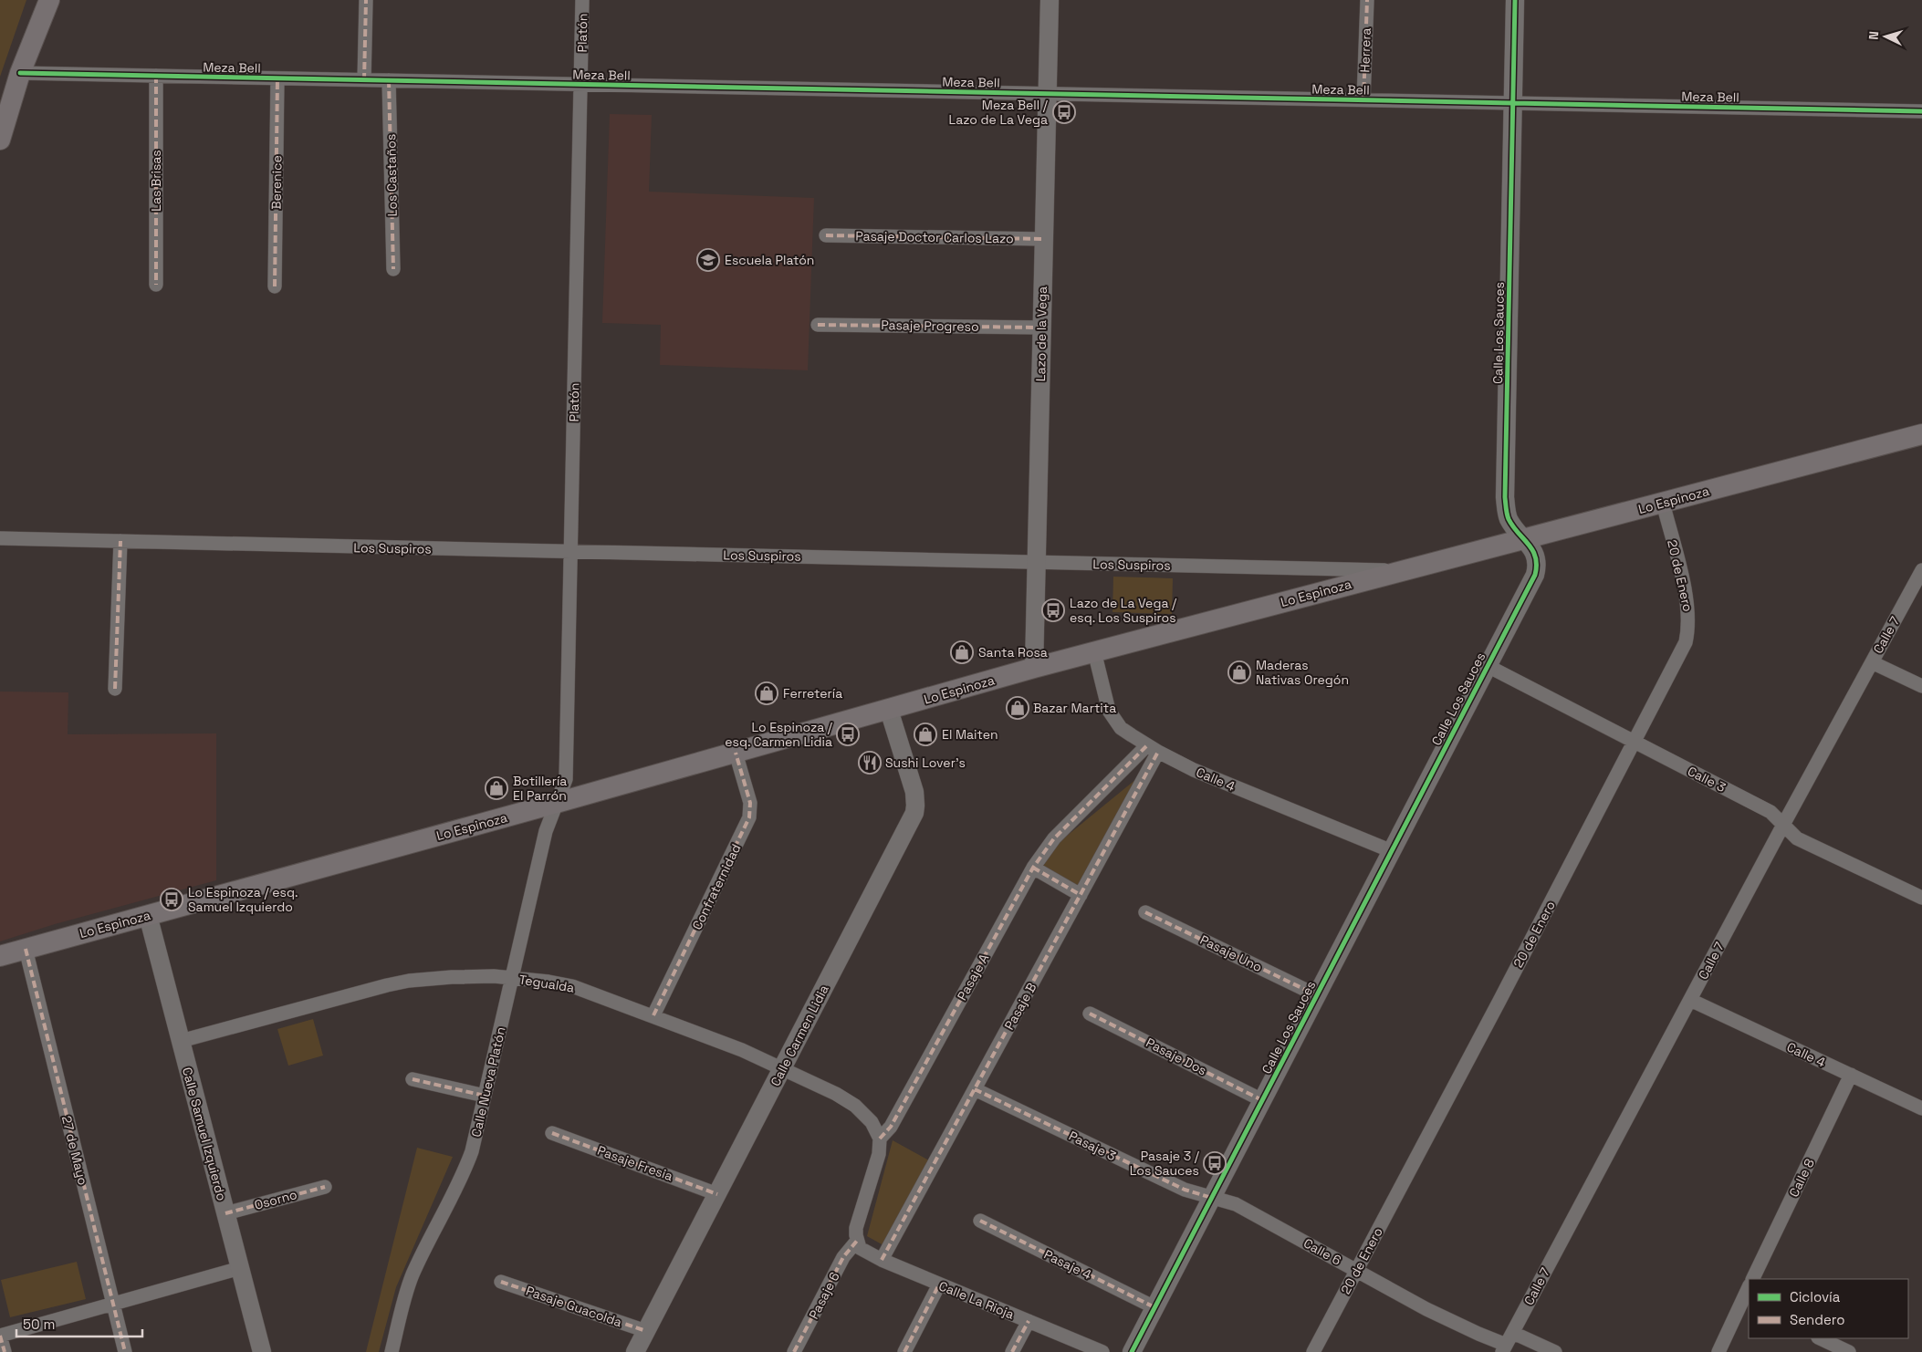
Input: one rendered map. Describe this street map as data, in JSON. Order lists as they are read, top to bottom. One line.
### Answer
{"streets":{"main road":["Lo Espinoza"],"street":["Platón","Herrera","Meza Bell","Los Castaños","Las Brisas","Berenice","Pasaje Doctor Carlos Lazo","Pasaje Progreso","Calle Los Sauces","Lazo de la Vega","Los Suspiros","20 de Enero","Calle 7","Calle 4","Calle 3","Confraternidad","Pasaje Uno","Pasaje A","Tegualda","Pasaje B","Calle Carmen Lidia","Pasaje Dos","Calle Nueva Platón","Calle Samuel Izquierdo","Pasaje 3","27 de Mayo","Pasaje Fresia","Calle 8","Osorno","Calle 6","Pasaje 4","Pasaje 6","Calle La Rioja","Pasaje Guacolda"]},"crossings":[["Platón","Meza Bell"],["Platón","Lo Espinoza"],["Platón","Los Suspiros"],["Platón","Calle Nueva Platón"],["Herrera","Meza Bell"],["Meza Bell","Los Castaños"],["Meza Bell","Las Brisas"],["Meza Bell","Berenice"],["Meza Bell","Calle Los Sauces"],["Meza Bell","Lazo de la Vega"],["Pasaje Doctor Carlos Lazo","Lazo de la Vega"],["Pasaje Progreso","Lazo de la Vega"],["Calle Los Sauces","Lo Espinoza"],["Calle Los Sauces","Calle 4"],["Calle Los Sauces","Calle 3"],["Calle Los Sauces","Pasaje Uno"],["Calle Los Sauces","Pasaje Dos"],["Calle Los Sauces","Pasaje 3"],["Calle Los Sauces","Calle 6"],["Calle Los Sauces","Pasaje 4"],["Lazo de la Vega","Lo Espinoza"],["Lazo de la Vega","Los Suspiros"],["Lo Espinoza","Los Suspiros"],["Lo Espinoza","20 de Enero"],["Lo Espinoza","Calle 4"],["Lo Espinoza","Confraternidad"],["Lo Espinoza","Calle Carmen Lidia"],["Lo Espinoza","Calle Nueva Platón"],["Lo Espinoza","Calle Samuel Izquierdo"],["Lo Espinoza","27 de Mayo"],["20 de Enero","Calle 3"],["20 de Enero","Calle 6"],["Calle 7","Calle 4"],["Calle 7","Calle 3"],["Calle 7","Calle 6"],["Calle 4","Pasaje A"],["Calle 4","Pasaje B"],["Calle 4","Calle 8"],["Confraternidad","Tegualda"],["Pasaje A","Tegualda"],["Pasaje A","Pasaje B"],["Pasaje A","Pasaje 6"],["Pasaje A","Calle La Rioja"],["Tegualda","Calle Carmen Lidia"],["Tegualda","Calle Nueva Platón"],["Tegualda","Calle Samuel Izquierdo"],["Pasaje B","Pasaje 3"],["Pasaje B","Calle La Rioja"],["Calle Carmen Lidia","Pasaje Fresia"],["Calle Carmen Lidia","Pasaje Guacolda"],["Calle Samuel Izquierdo","Osorno"],["Pasaje 3","Calle 6"],["Pasaje 6","Calle La Rioja"]],"places":{"bus stop":["Meza Bell / Lazo de La Vega","Lazo de La Vega / esq. Los Suspiros","Lo Espinoza / esq. Carmen Lidia","Lo Espinoza / esq. Samuel Izquierdo","Pasaje 3 / Los Sauces"],"school or university":["Escuela Platón"],"shop":["Santa Rosa","Maderas Nativas Oregón","Ferretería","Bazar Martita","El Maiten","Botillería El Parrón"],"restaurant":["Sushi Lover's"]},"legend":["Ciclovía","Sendero"],"scale_bar":"50 m","north":"left"}
